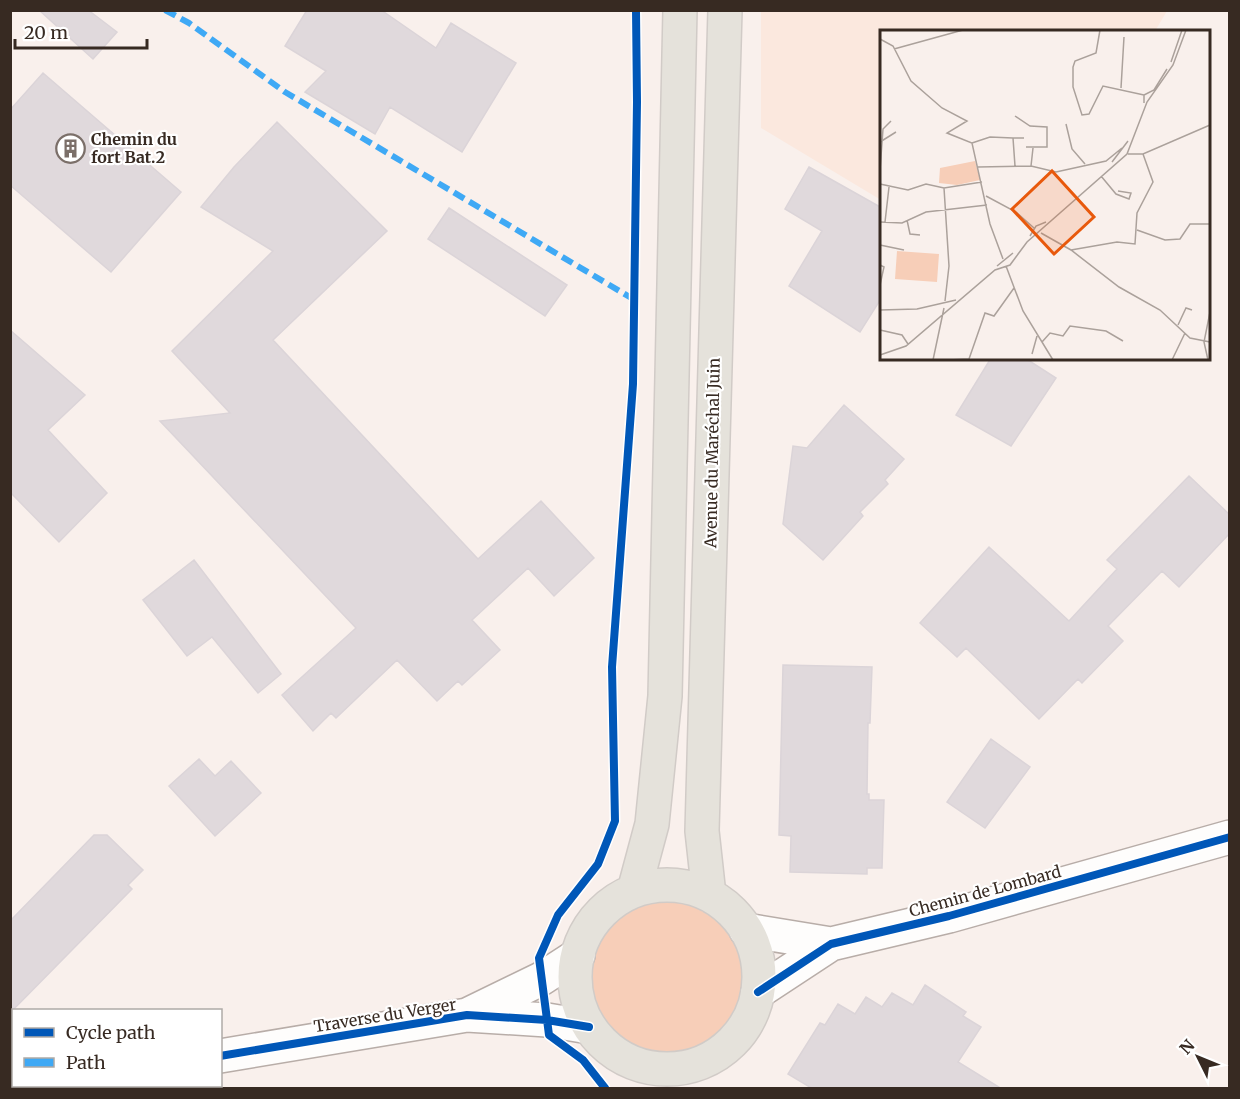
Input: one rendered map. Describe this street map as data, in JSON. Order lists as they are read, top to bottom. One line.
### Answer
{"streets":{"main road":["Avenue du Maréchal Juin"],"street":["Chemin de Lombard","Traverse du Verger"]},"crossings":[["Avenue du Maréchal Juin","Chemin de Lombard"],["Avenue du Maréchal Juin","Traverse du Verger"],["Chemin de Lombard","Traverse du Verger"]],"places":{"building":["Chemin du fort Bat.2"]},"legend":["Cycle path","Path"],"scale_bar":"20 m","north":"top left"}
